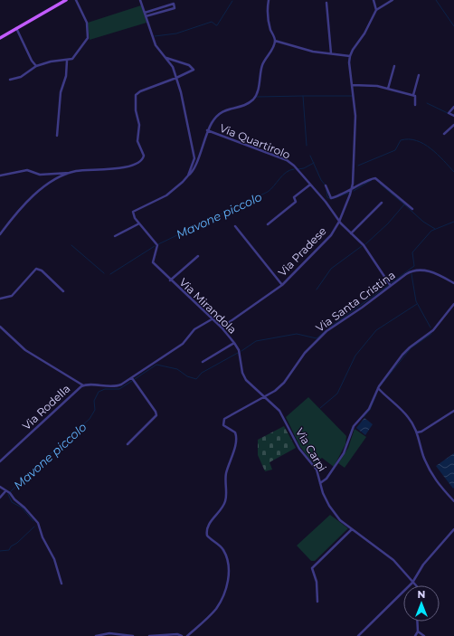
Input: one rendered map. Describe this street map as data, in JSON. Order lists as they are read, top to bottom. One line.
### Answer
{"streets":{"street":["Via Quartirolo","Via Pradese","Via Santa Cristina","Via Mirandola","Via Rodella","Via Carpi"]},"crossings":[["Via Quartirolo","Via Pradese"],["Via Quartirolo","Via Santa Cristina"],["Via Pradese","Via Mirandola"],["Via Santa Cristina","Via Mirandola"],["Via Santa Cristina","Via Carpi"],["Via Mirandola","Via Rodella"],["Via Mirandola","Via Carpi"]],"water":["Mavone piccolo"],"north":"top"}
